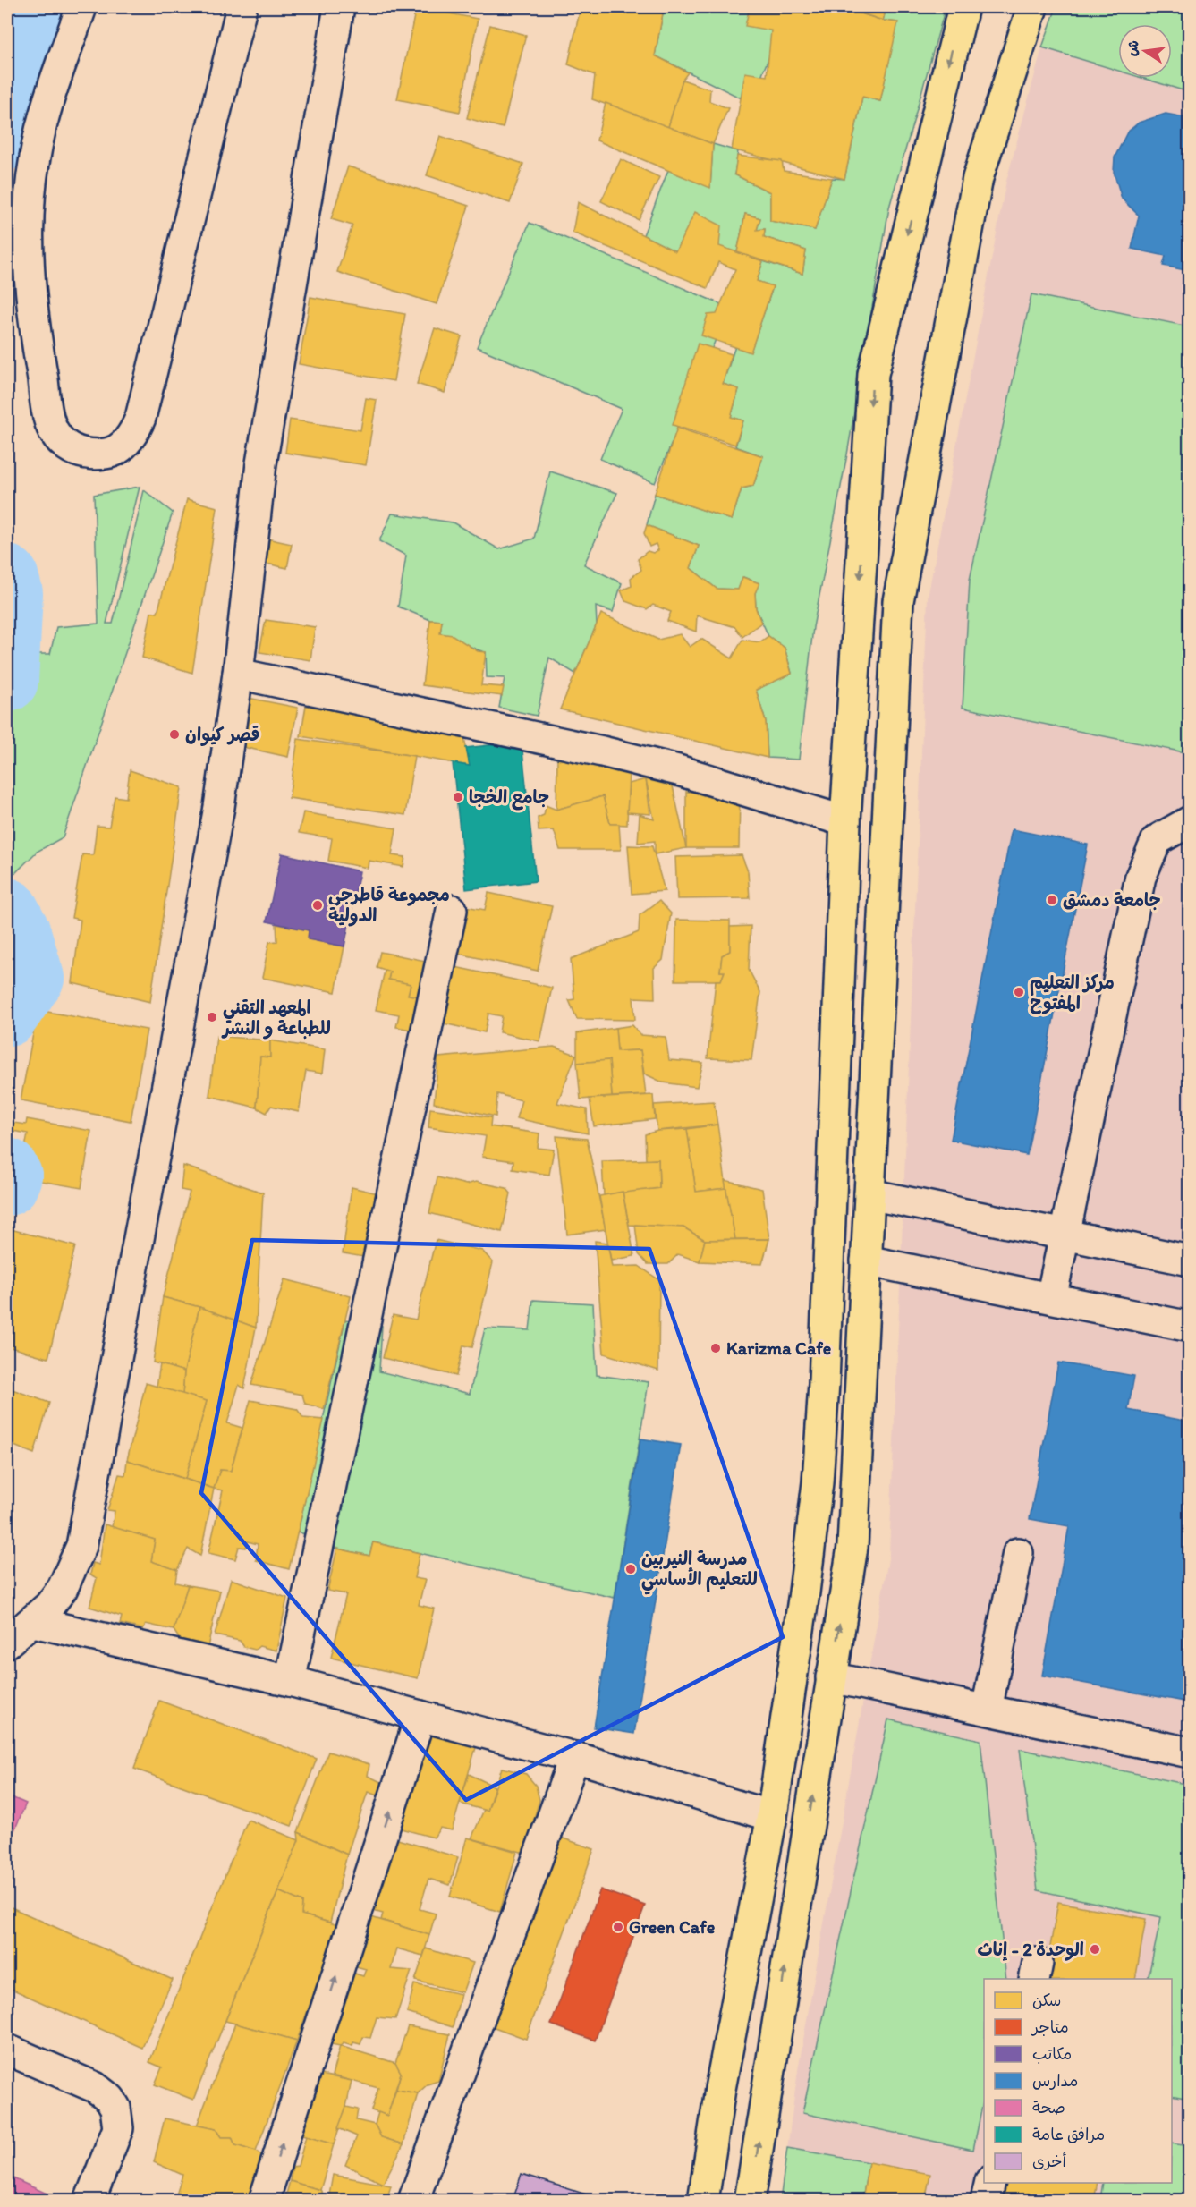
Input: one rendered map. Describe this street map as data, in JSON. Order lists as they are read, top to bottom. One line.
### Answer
{"places":["قصر كيوان","جامع الخجا","جامعة دمشق","مجموعة قاطرجي الدولية","مركز التعليم المفتوح","المعهد التقني للطباعة و النشر","Karizma Cafe","مدرسة النيربين للتعليم الأساسي","Green Cafe","الوحدة 2 - إناث"],"legend":["سكن","متاجر","مكاتب","مدارس","صحة","مرافق عامة","أخرى"],"north":"left"}
